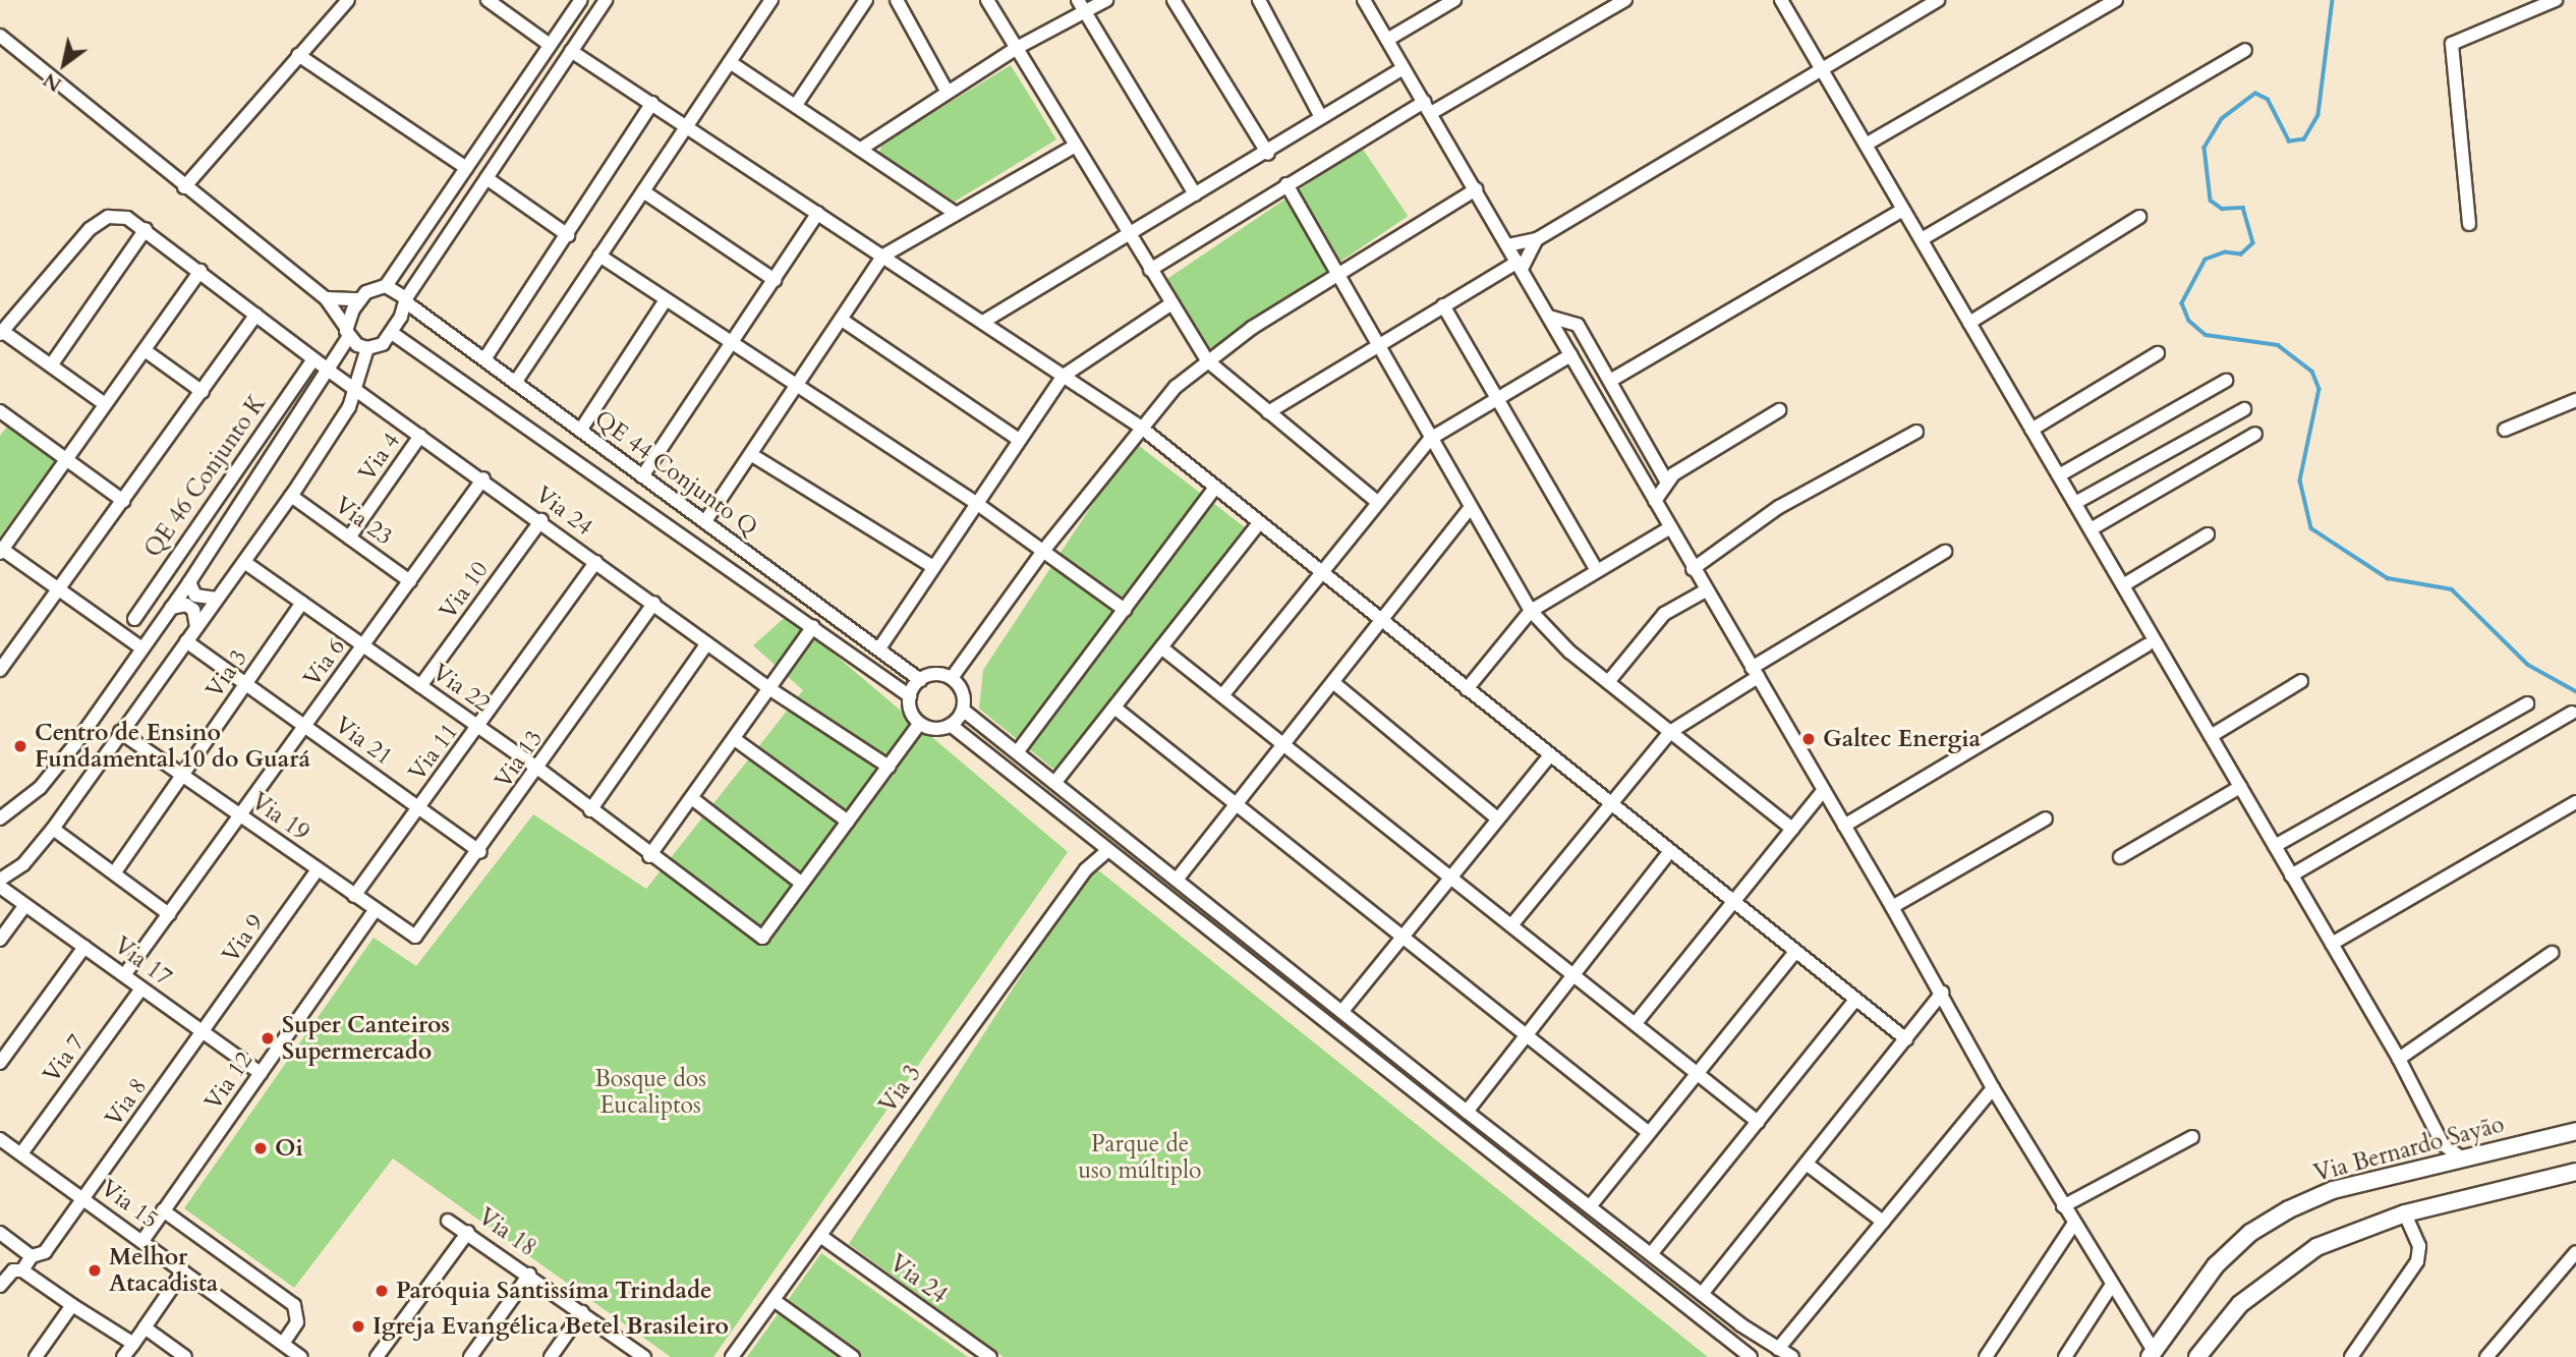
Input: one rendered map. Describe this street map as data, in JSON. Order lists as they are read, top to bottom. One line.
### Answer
{"streets":{"main road":["Via Bernardo Sayão"],"street":["Via 4","QE 44 Conjunto Q","QE 46 Conjunto K","Via 24","Via 23","Via 10","Via 6","Via 3","Via 22","Via 21","Via 11","Via 13","Via 19","Via 9","Via 17","Via 7","Via 12","Via 8","Via 15","Via 18"]},"crossings":[["Via 4","Via 24"],["Via 4","Via 23"],["Via 24","Via 10"],["Via 24","Via 6"],["Via 24","Via 3"],["Via 24","Via 11"],["Via 24","Via 13"],["Via 23","Via 6"],["Via 10","Via 22"],["Via 6","Via 22"],["Via 6","Via 21"],["Via 6","Via 19"],["Via 6","Via 17"],["Via 3","Via 22"],["Via 3","Via 21"],["Via 3","Via 19"],["Via 22","Via 11"],["Via 22","Via 13"],["Via 21","Via 11"],["Via 21","Via 13"],["Via 11","Via 19"],["Via 13","Via 19"],["Via 19","Via 9"],["Via 19","Via 12"],["Via 9","Via 17"],["Via 9","Via 8"],["Via 17","Via 7"],["Via 17","Via 12"],["Via 17","Via 8"],["Via 7","Via 15"],["Via 12","Via 15"],["Via 8","Via 15"]],"parks":["Bosque dos Eucaliptos","Parque de uso múltiplo"],"places":["Galtec Energia","Centro de Ensino Fundamental 10 do Guará","Super Canteiros Supermercado","Oi","Melhor Atacadista","Paróquia Santissíma Trindade","Igreja Evangélica Betel Brasileiro"],"north":"bottom left"}
